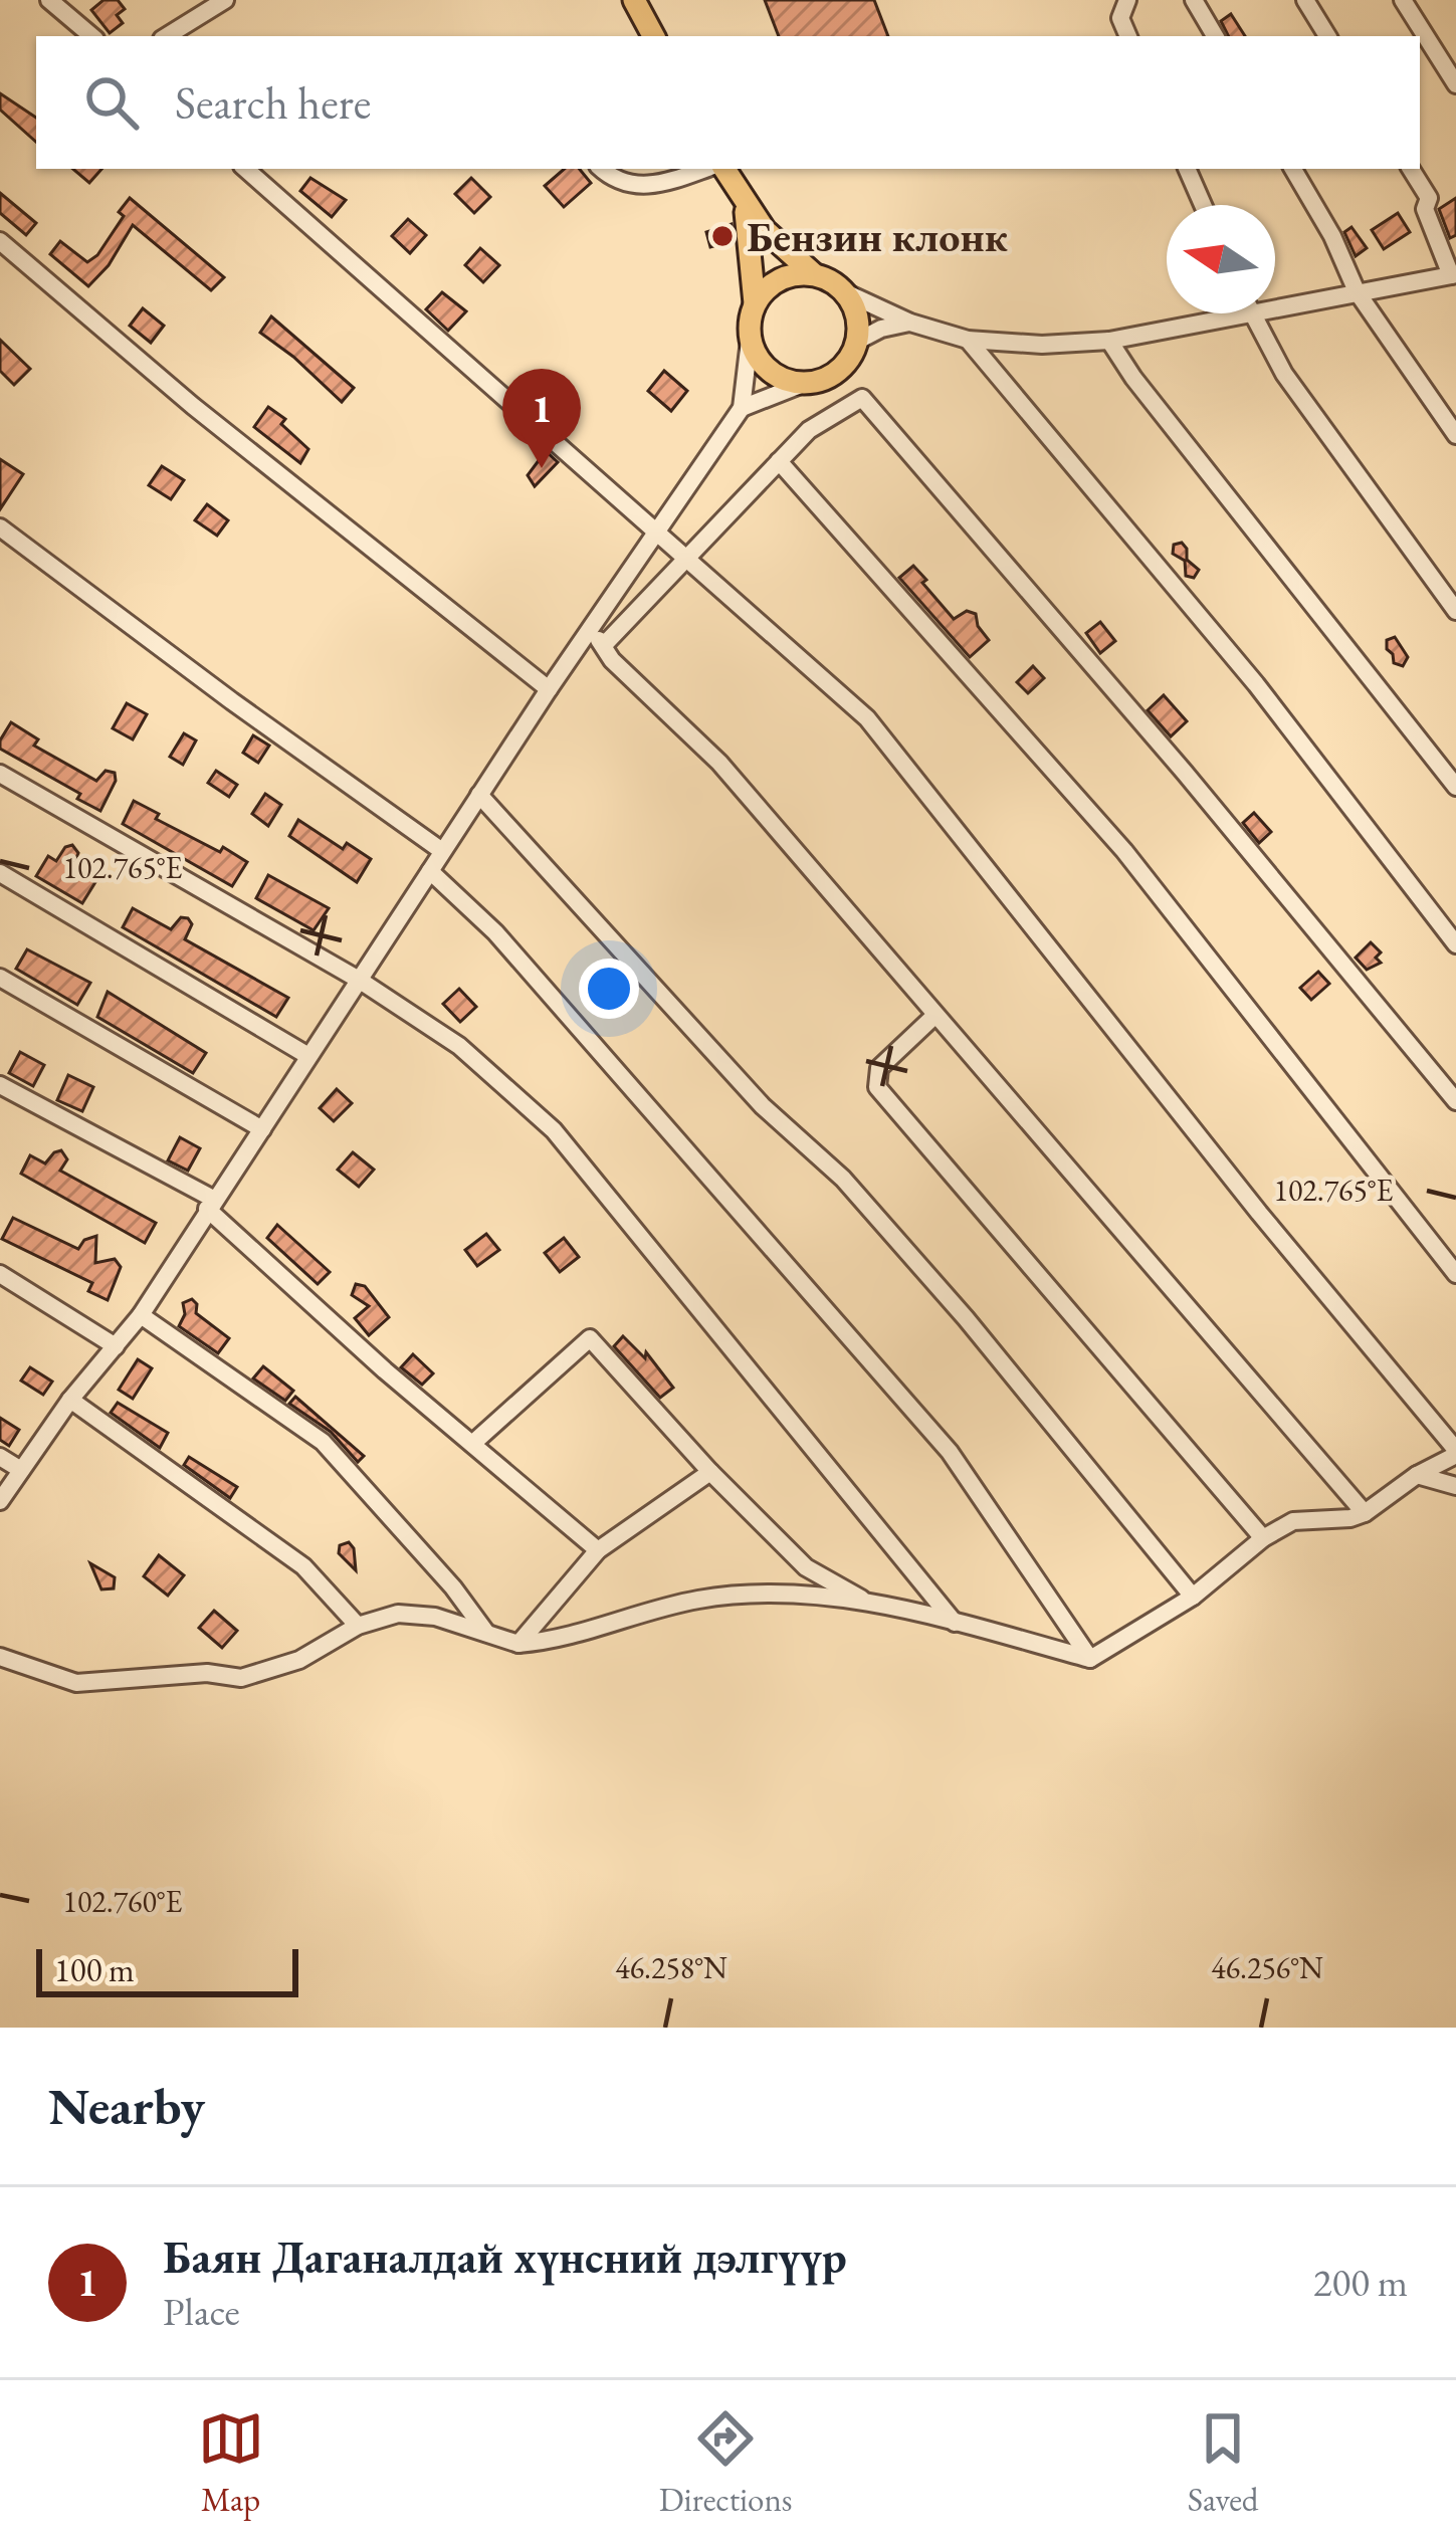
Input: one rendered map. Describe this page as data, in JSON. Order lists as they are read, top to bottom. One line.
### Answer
{"places":["Бензин клонк"],"scale_bar":"100 m","north":"left","page":{"search":"Search here","pins":"1","scale":"100 m","heading":"Nearby","list":[{"mark":"1","name":"Баян Даганалдай хүнсний дэлгүүр","note":"Place","value":"200 m"}],"nav":["Map","Directions","Saved"]},"coordinates":["102.765°E","102.760°E","46.258°N","46.256°N"]}
